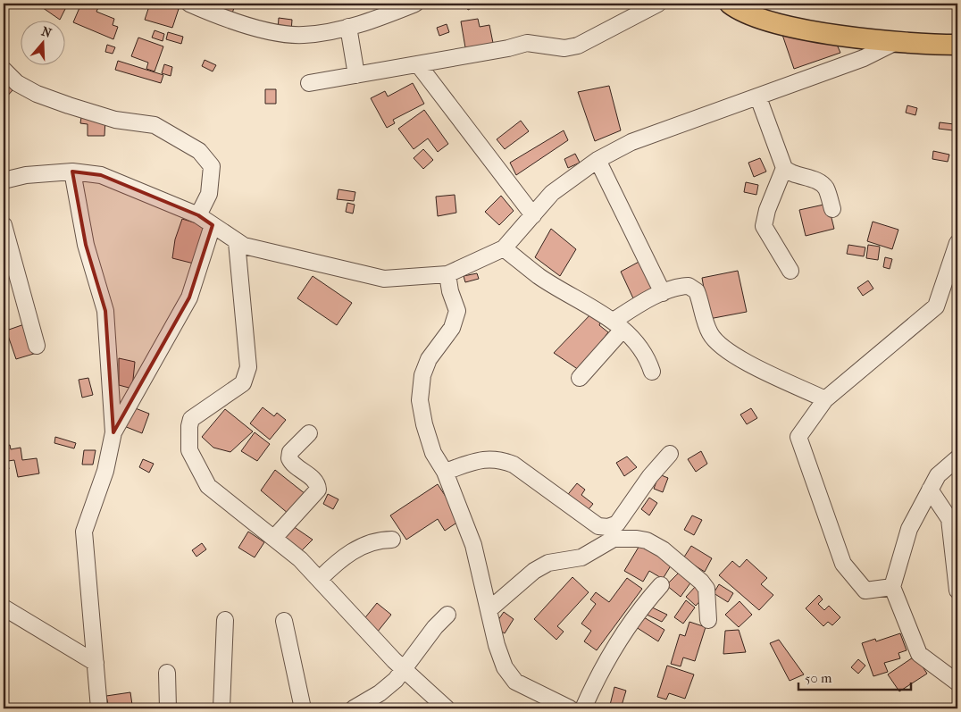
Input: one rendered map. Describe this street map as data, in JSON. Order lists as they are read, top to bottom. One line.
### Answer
{"scale_bar":"50 m","north":"top"}
